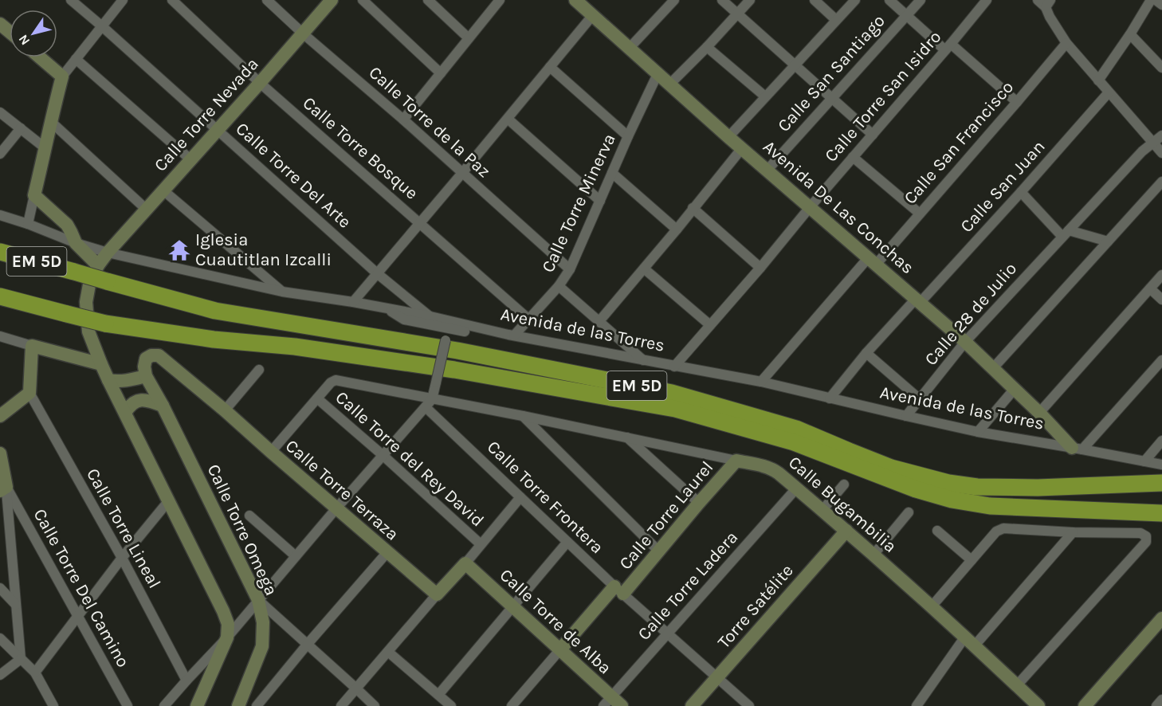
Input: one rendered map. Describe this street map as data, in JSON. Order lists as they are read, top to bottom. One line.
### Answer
{"streets":{"highway":["EM 5D"],"street":["Calle San Santiago","Calle Torre San Isidro","Calle Torre Nevada","Calle Torre de la Paz","Calle San Francisco","Calle Torre Bosque","Calle Torre Del Arte","Calle San Juan","Calle Torre Minerva","Avenida De Las Conchas","Calle 28 de Julio","Avenida de las Torres","Calle Torre del Rey David","Calle Torre Terraza","Calle Torre Frontera","Calle Bugambilia","Calle Torre Laurel","Calle Torre Lineal","Calle Torre Omega","Calle Torre Ladera","Calle Torre Del Camino","Torre Satélite","Calle Torre de Alba"]},"crossings":[["Calle San Santiago","Avenida De Las Conchas"],["Calle Torre San Isidro","Avenida De Las Conchas"],["Calle Torre San Isidro","Avenida de las Torres"],["Calle Torre Nevada","Calle Torre de la Paz"],["Calle Torre Nevada","Calle Torre Bosque"],["Calle Torre Nevada","Calle Torre Del Arte"],["Calle Torre Nevada","Avenida de las Torres"],["Calle Torre de la Paz","Calle Torre Minerva"],["Calle San Francisco","Avenida De Las Conchas"],["Calle San Francisco","Avenida de las Torres"],["Calle Torre Bosque","Calle Torre Minerva"],["Calle Torre Del Arte","Avenida de las Torres"],["Calle San Juan","Avenida De Las Conchas"],["Calle San Juan","Avenida de las Torres"],["Calle Torre Minerva","Avenida De Las Conchas"],["Calle Torre Minerva","Avenida de las Torres"],["Avenida De Las Conchas","Calle 28 de Julio"],["Avenida De Las Conchas","Avenida de las Torres"],["Calle 28 de Julio","Avenida de las Torres"],["Calle Torre del Rey David","Calle Bugambilia"],["Calle Torre Terraza","Calle Torre Omega"],["Calle Torre Frontera","Calle Bugambilia"],["Calle Torre Frontera","Calle Torre Laurel"],["Calle Torre Frontera","Calle Torre Ladera"],["Calle Torre Frontera","Torre Satélite"],["Calle Bugambilia","Calle Torre Laurel"],["Calle Bugambilia","Calle Torre Ladera"],["Calle Bugambilia","Torre Satélite"],["Calle Torre Laurel","Calle Torre de Alba"],["Calle Torre Ladera","Calle Torre de Alba"]],"places":{"temple":["Iglesia Cuautitlan Izcalli"]},"north":"bottom left"}
